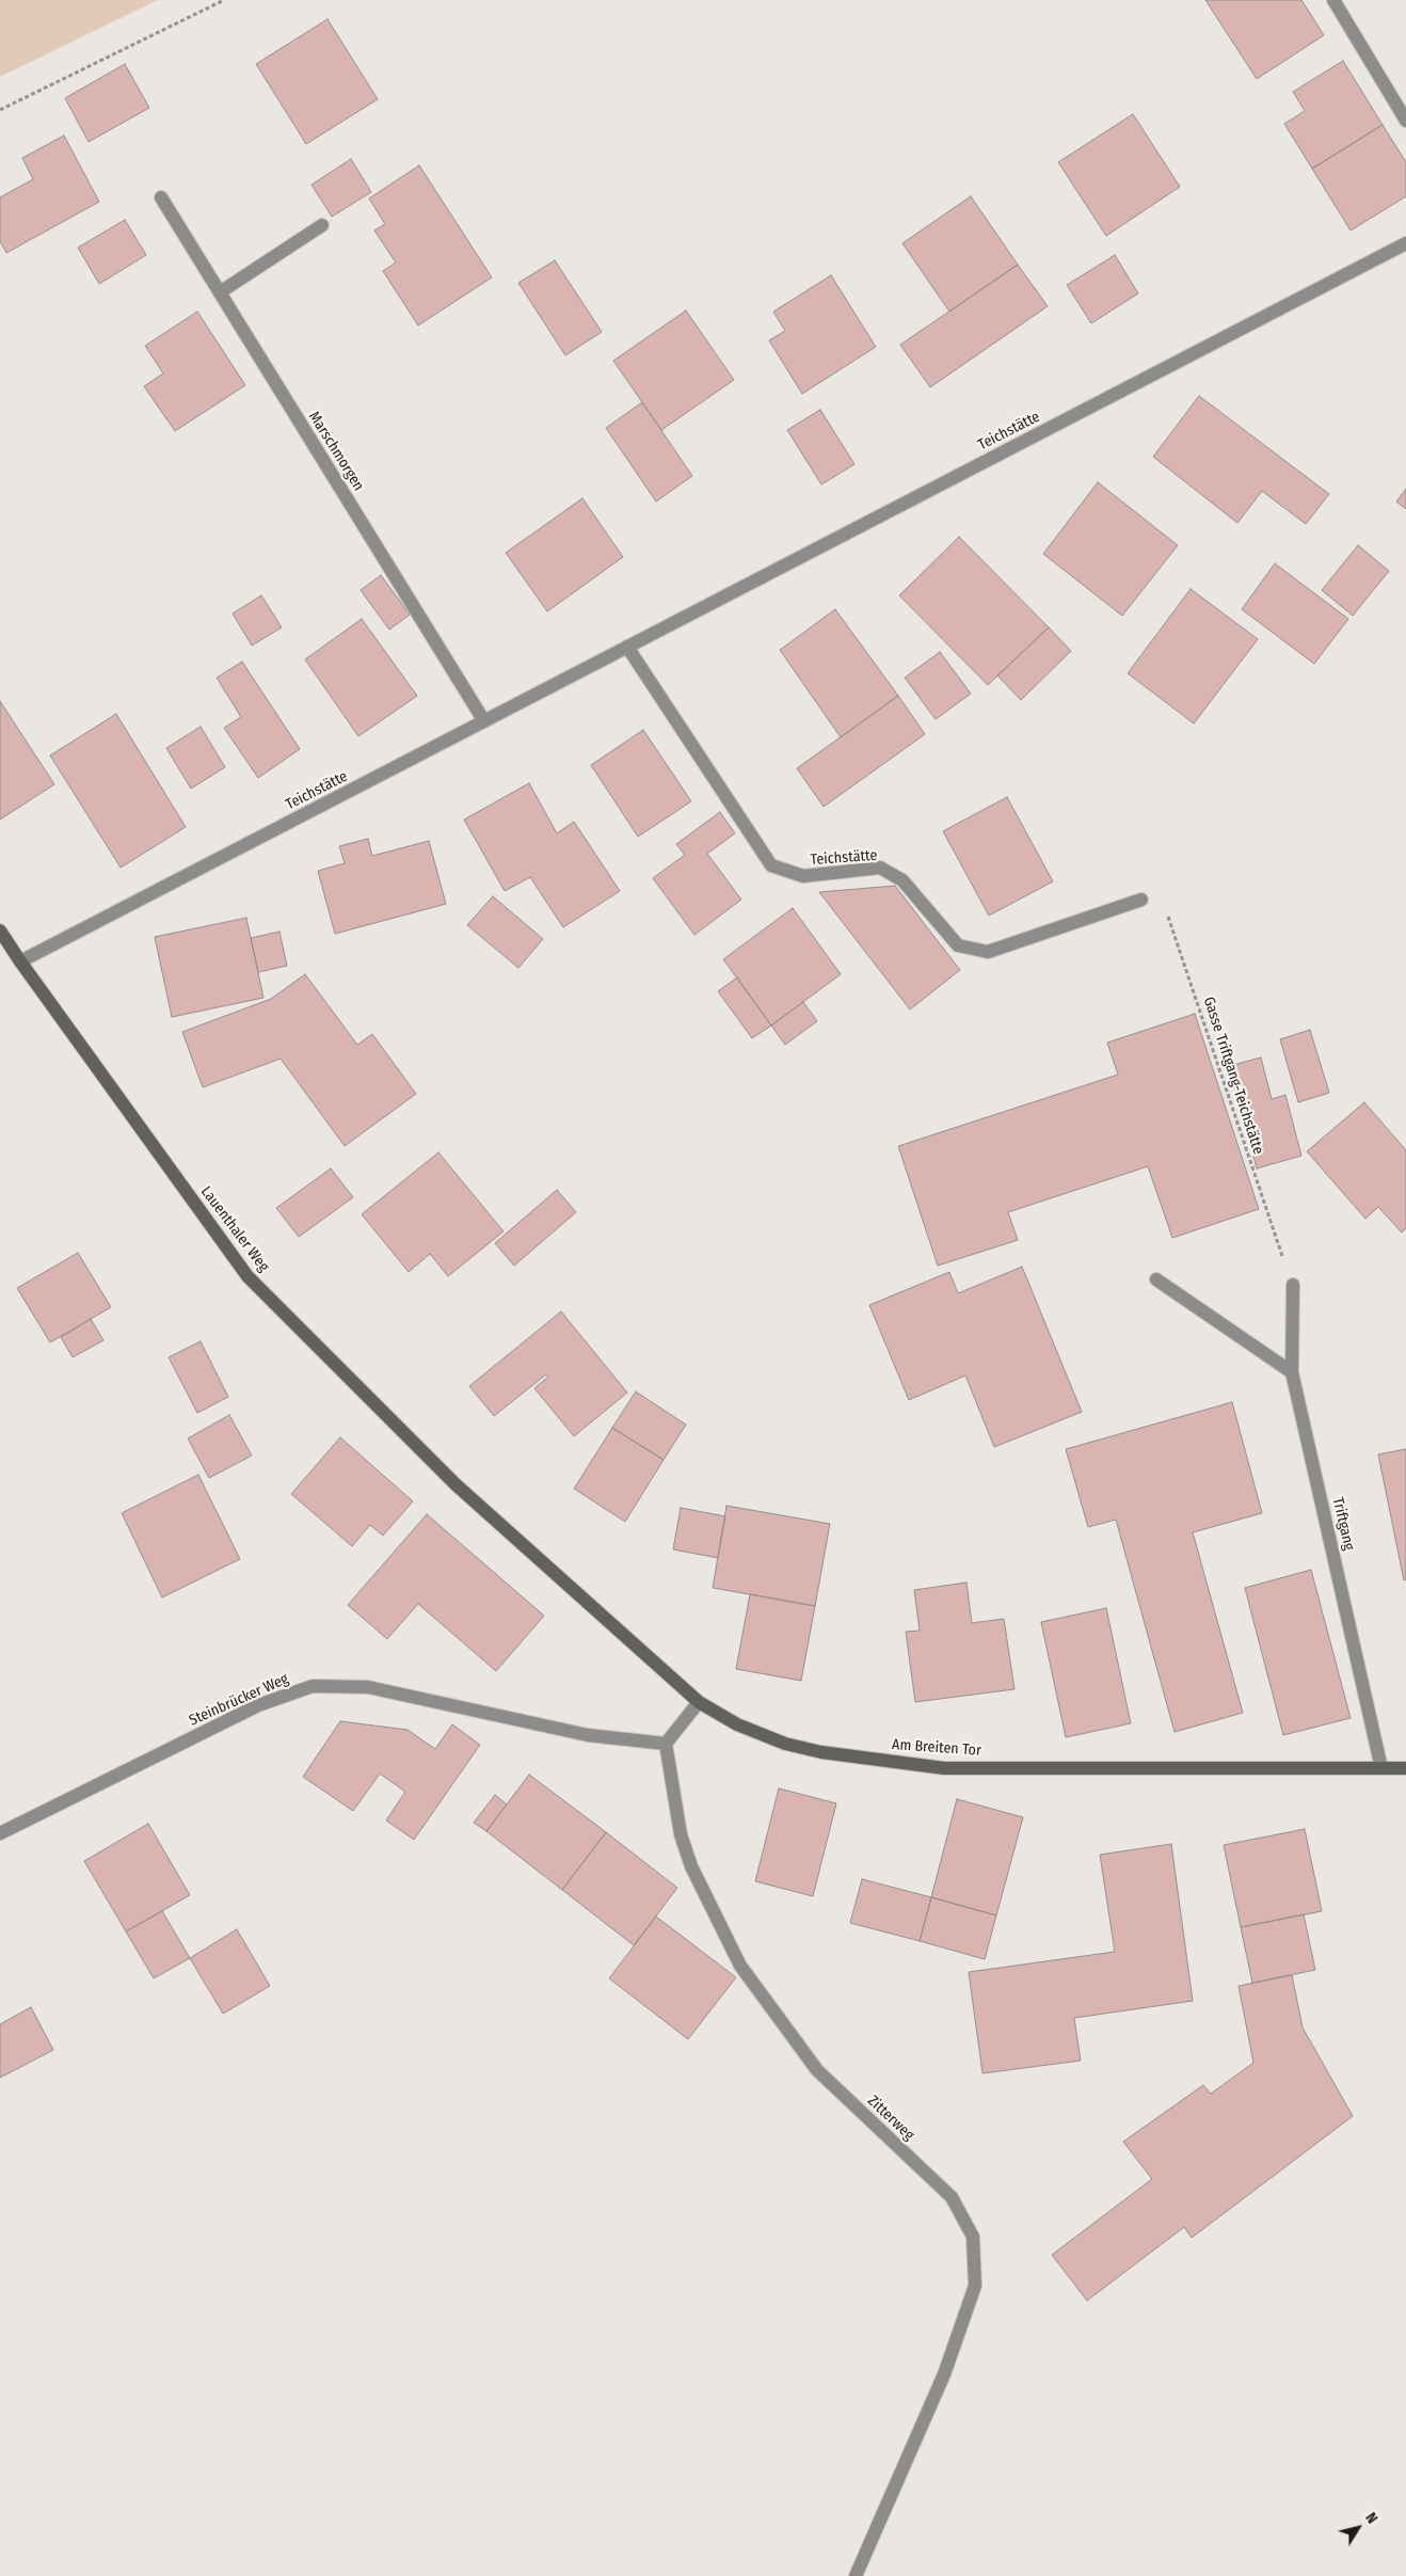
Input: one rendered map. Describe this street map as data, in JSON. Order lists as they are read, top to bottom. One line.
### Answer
{"streets":{"street":["Teichstätte","Marschmorgen","Lauenthaler Weg","Triftgang","Steinbrücker Weg","Am Breiten Tor","Zitterweg"],"path":["Gasse Triftgang-Teichstätte"]},"crossings":[["Teichstätte","Marschmorgen"],["Teichstätte","Gasse Triftgang-Teichstätte"],["Teichstätte","Lauenthaler Weg"],["Gasse Triftgang-Teichstätte","Triftgang"],["Lauenthaler Weg","Am Breiten Tor"],["Triftgang","Am Breiten Tor"],["Steinbrücker Weg","Zitterweg"]],"north":"top right"}
